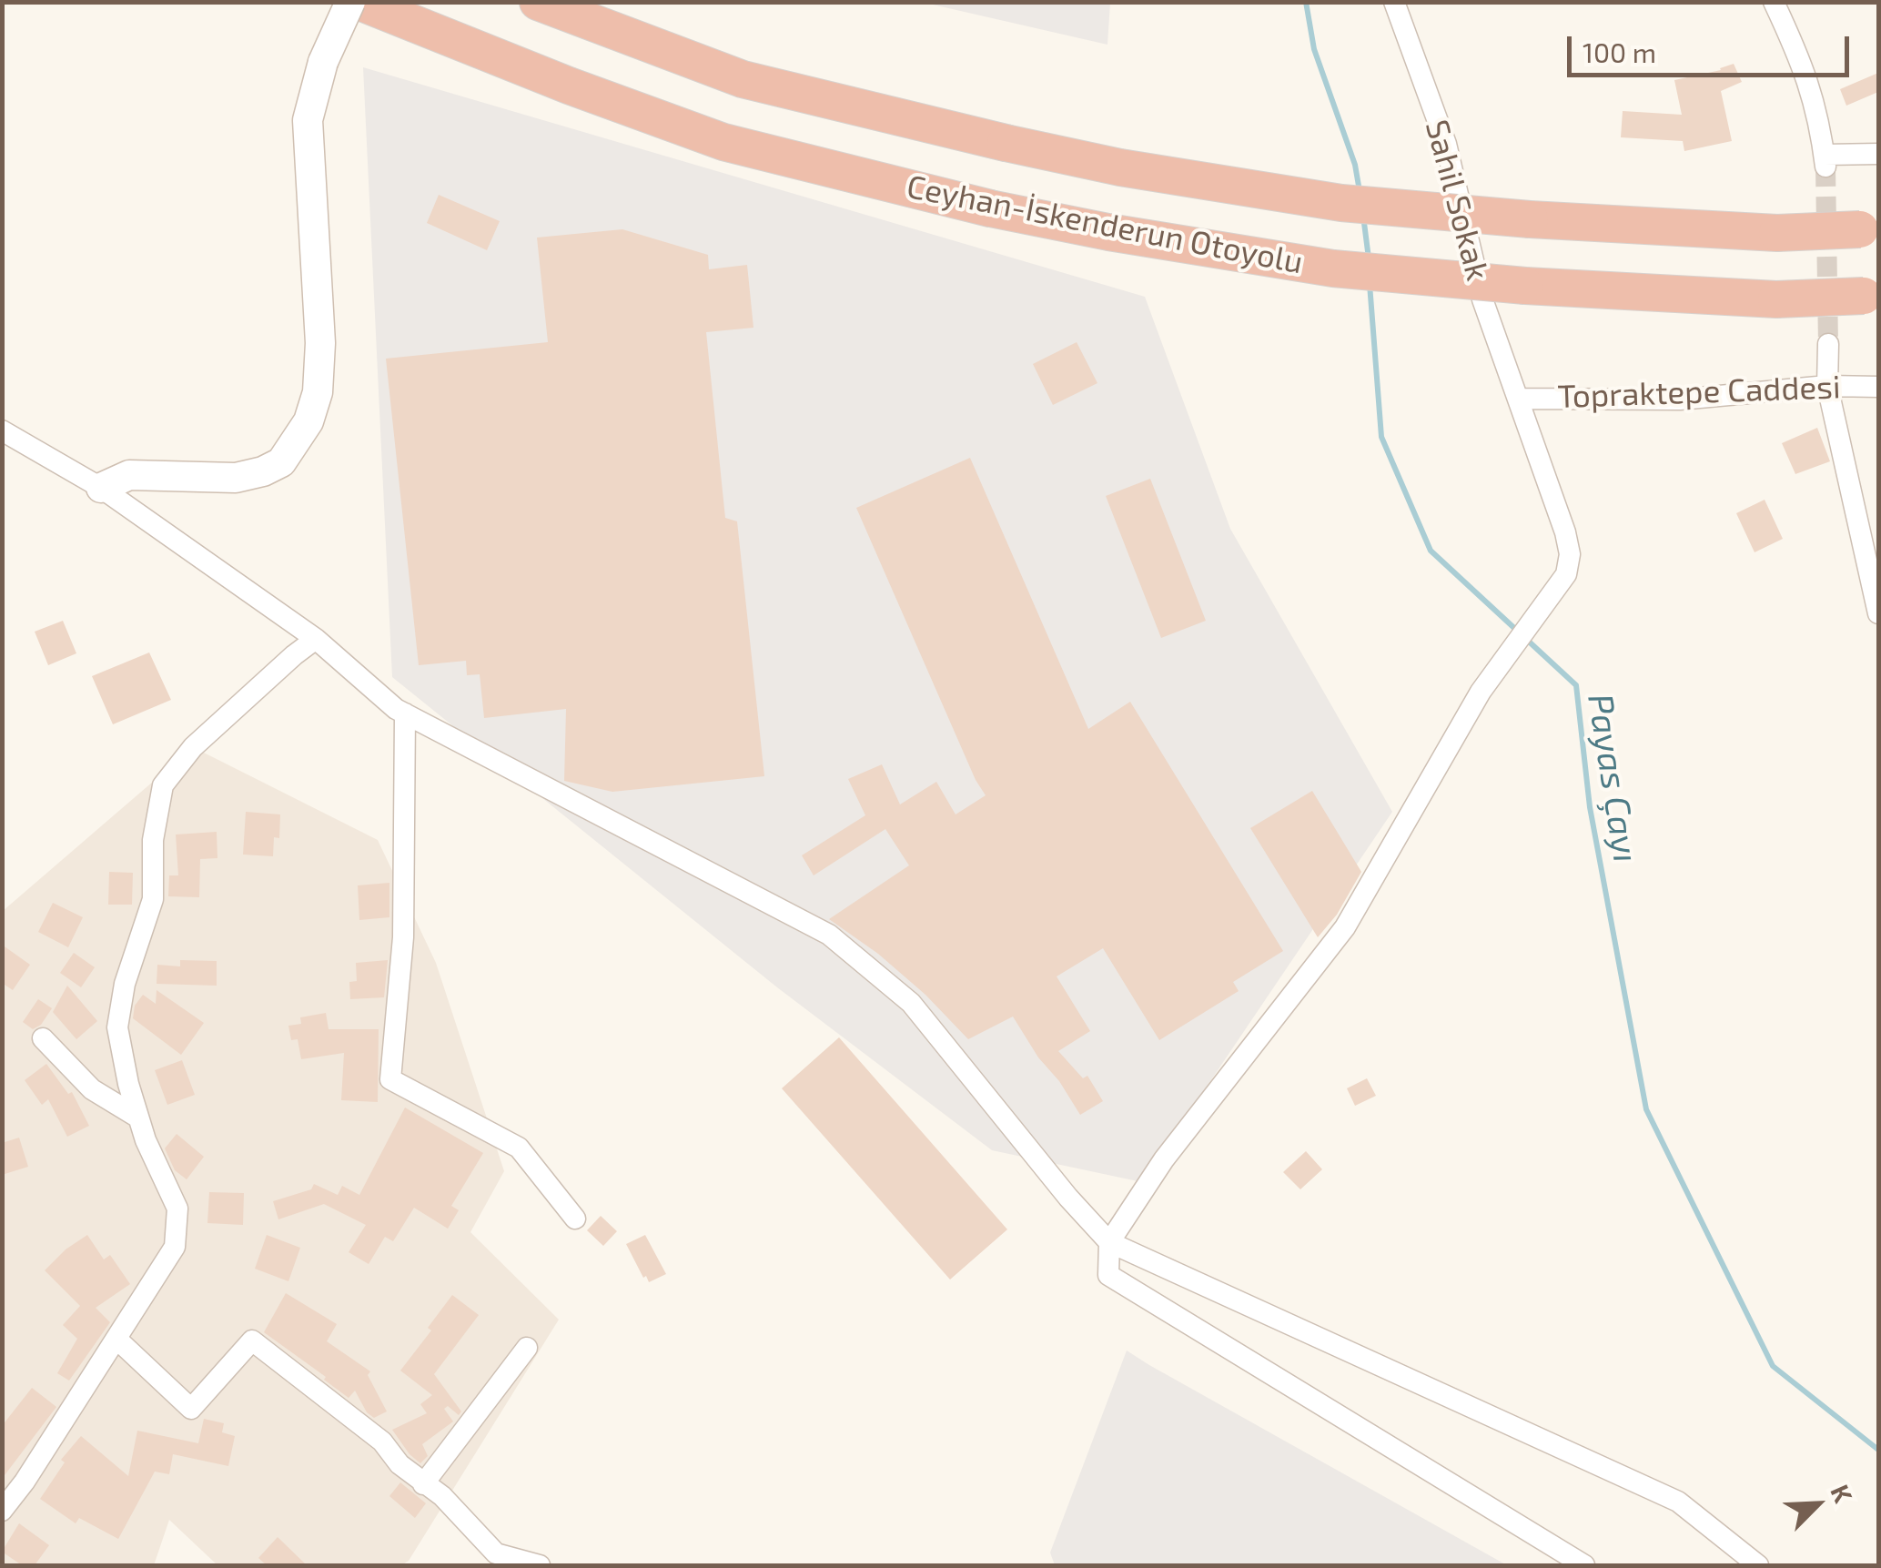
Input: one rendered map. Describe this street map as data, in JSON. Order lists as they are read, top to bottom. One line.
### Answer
{"streets":{"highway":["Ceyhan-İskenderun Otoyolu"],"street":["Sahil Sokak","Topraktepe Caddesi"]},"crossings":[["Sahil Sokak","Topraktepe Caddesi"]],"water":["Payas Çayı"],"scale_bar":"100 m","north":"top right"}
